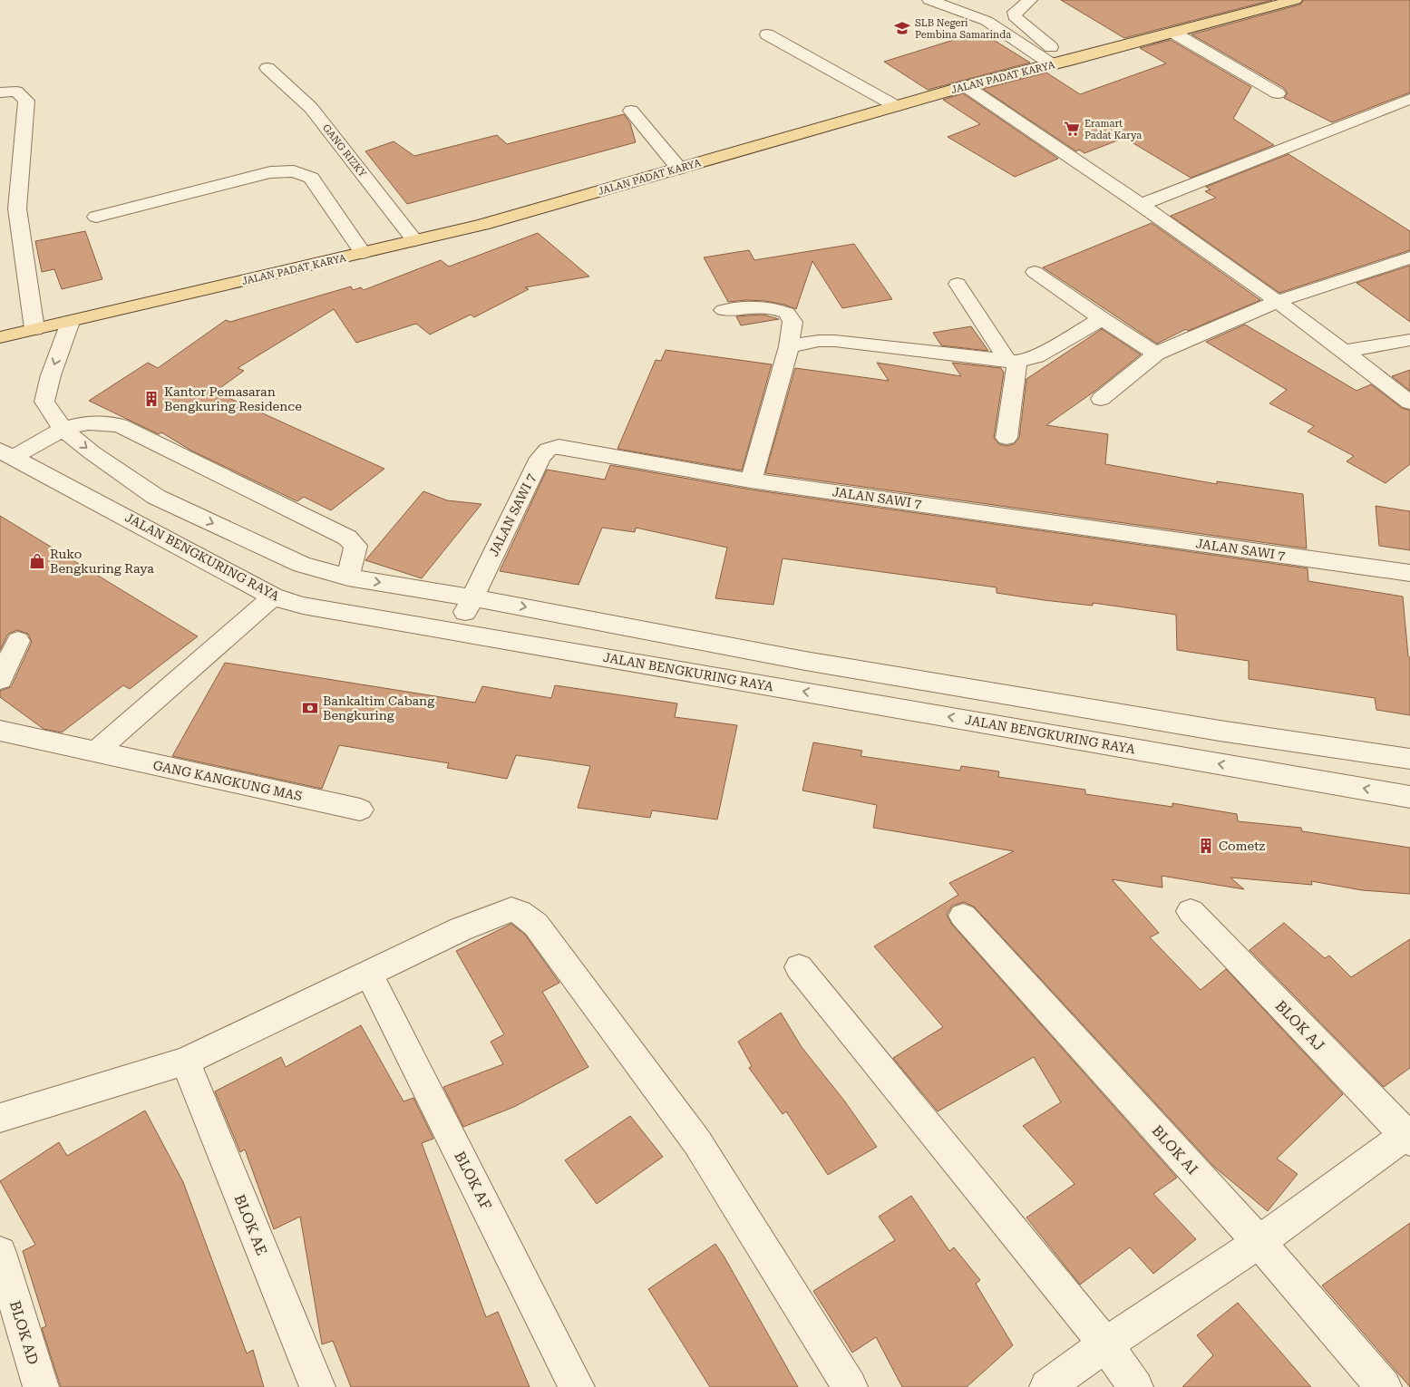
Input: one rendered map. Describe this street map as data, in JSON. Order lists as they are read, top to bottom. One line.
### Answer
{"streets":{"main road":["JALAN PADAT KARYA"],"street":["GANG RIZKY","JALAN SAWI 7","JALAN BENGKURING RAYA","GANG KANGKUNG MAS","BLOK AJ","BLOK AI","BLOK AF","BLOK AE","BLOK AD"]},"crossings":[["JALAN PADAT KARYA","GANG RIZKY"],["JALAN SAWI 7","JALAN BENGKURING RAYA"]],"places":{"school or university":["SLB Negeri Pembina Samarinda"],"supermarket":["Eramart Padat Karya"],"building":["Kantor Pemasaran Bengkuring Residence","Cometz"],"shop":["Ruko Bengkuring Raya"],"bank":["Bankaltim Cabang Bengkuring"]}}
